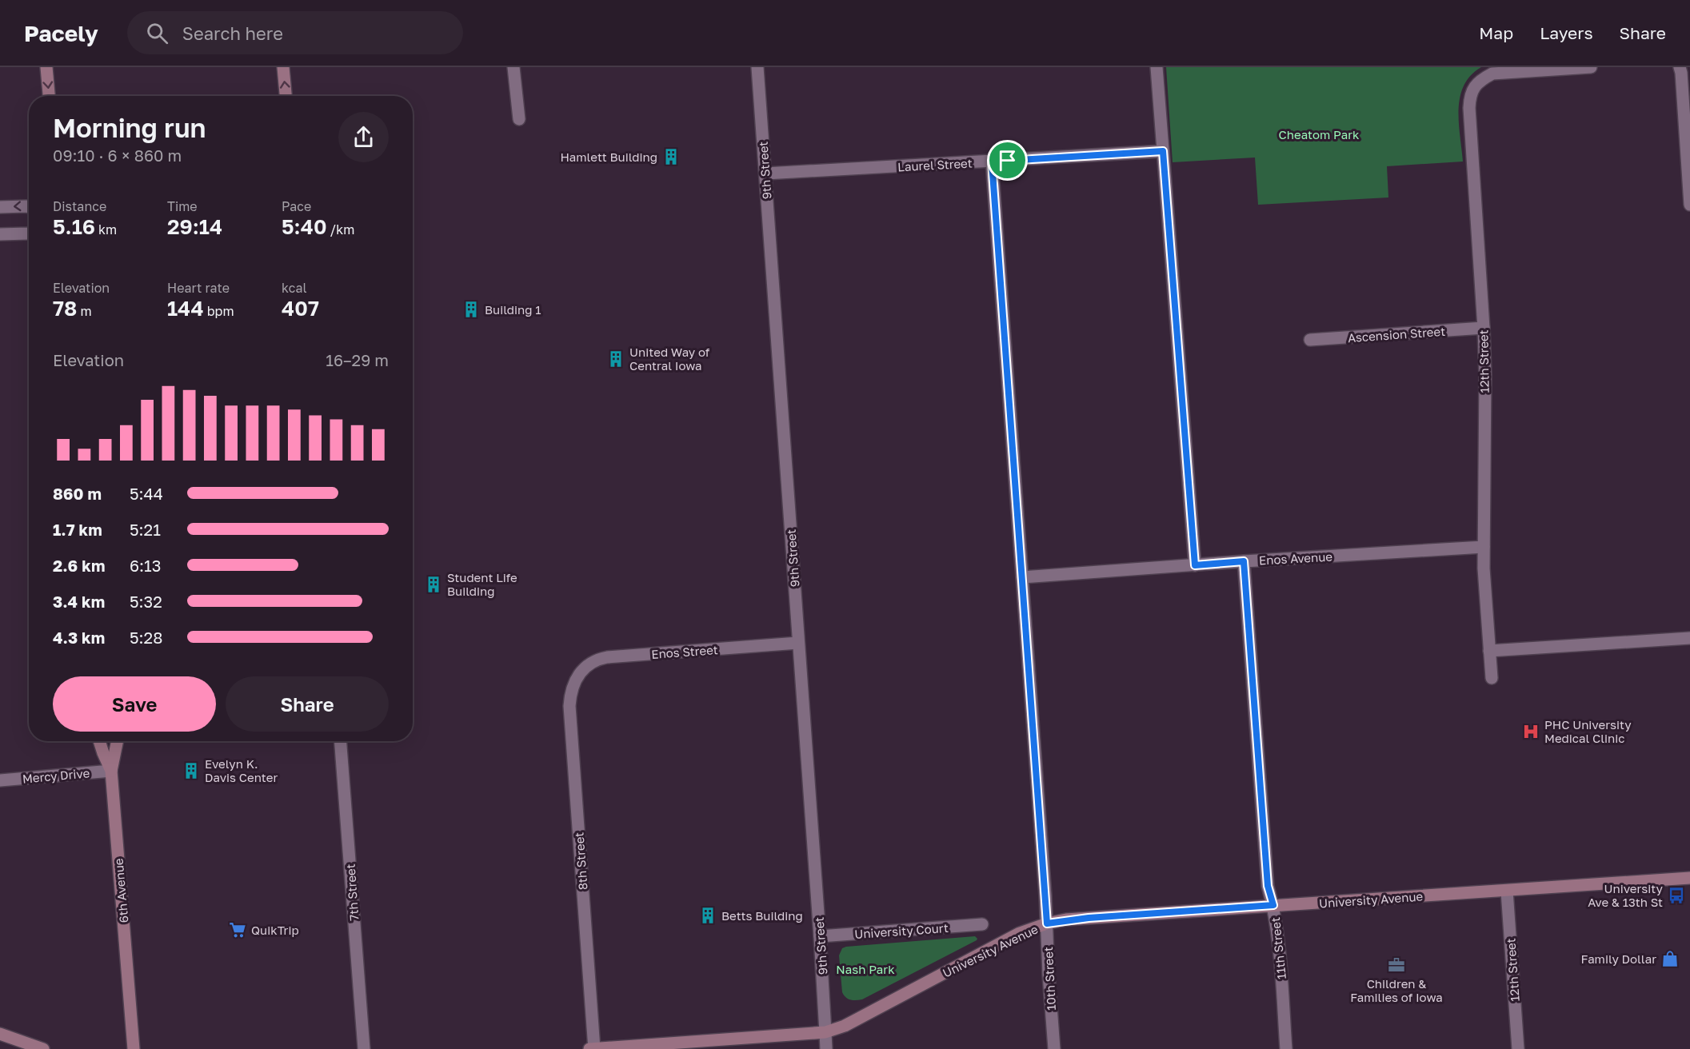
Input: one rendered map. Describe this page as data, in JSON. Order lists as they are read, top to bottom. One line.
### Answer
{"streets":{"main road":["6th Avenue","University Avenue"],"street":["Laurel Street","9th Street","Ascension Street","12th Street","Enos Avenue","Enos Street","Mercy Drive","8th Street","7th Street","University Court","11th Street","10th Street"]},"crossings":[["Laurel Street","9th Street"],["Laurel Street","10th Street"],["9th Street","Enos Street"],["9th Street","University Avenue"],["9th Street","University Court"],["Ascension Street","12th Street"],["12th Street","Enos Avenue"],["12th Street","University Avenue"],["Enos Avenue","11th Street"],["Enos Avenue","10th Street"],["Enos Street","8th Street"],["Mercy Drive","6th Avenue"],["8th Street","University Avenue"],["University Avenue","11th Street"],["University Avenue","10th Street"]],"parks":["Cheatom Park","Nash Park"],"places":{"building":["Hamlett Building","Building 1","United Way of Central Iowa","Student Life Building","Evelyn K. Davis Center","Betts Building"],"hospital":["PHC University Medical Clinic"],"bus stop":["University Ave & 13th St"],"supermarket":["QuikTrip"],"shop":["Family Dollar"],"office":["Children & Families of Iowa"]},"page":{"header":"Pacely","search":"Search here","nav":["Map","Layers","Share"],"heading":["Morning run","09:10 · 6 × 860 m"],"stats":[["Distance","5.16 km"],["Time","29:14"],["Pace","5:40 /km"],["Elevation","78 m"],["Heart rate","144 bpm"],["kcal","407"]],"chart":["Elevation","16–29 m"],"list":[{"name":"860 m","note":"5:44"},{"name":"1.7 km","note":"5:21"},{"name":"2.6 km","note":"6:13"},{"name":"3.4 km","note":"5:32"},{"name":"4.3 km","note":"5:28"}],"buttons":["Save","Share"]}}
